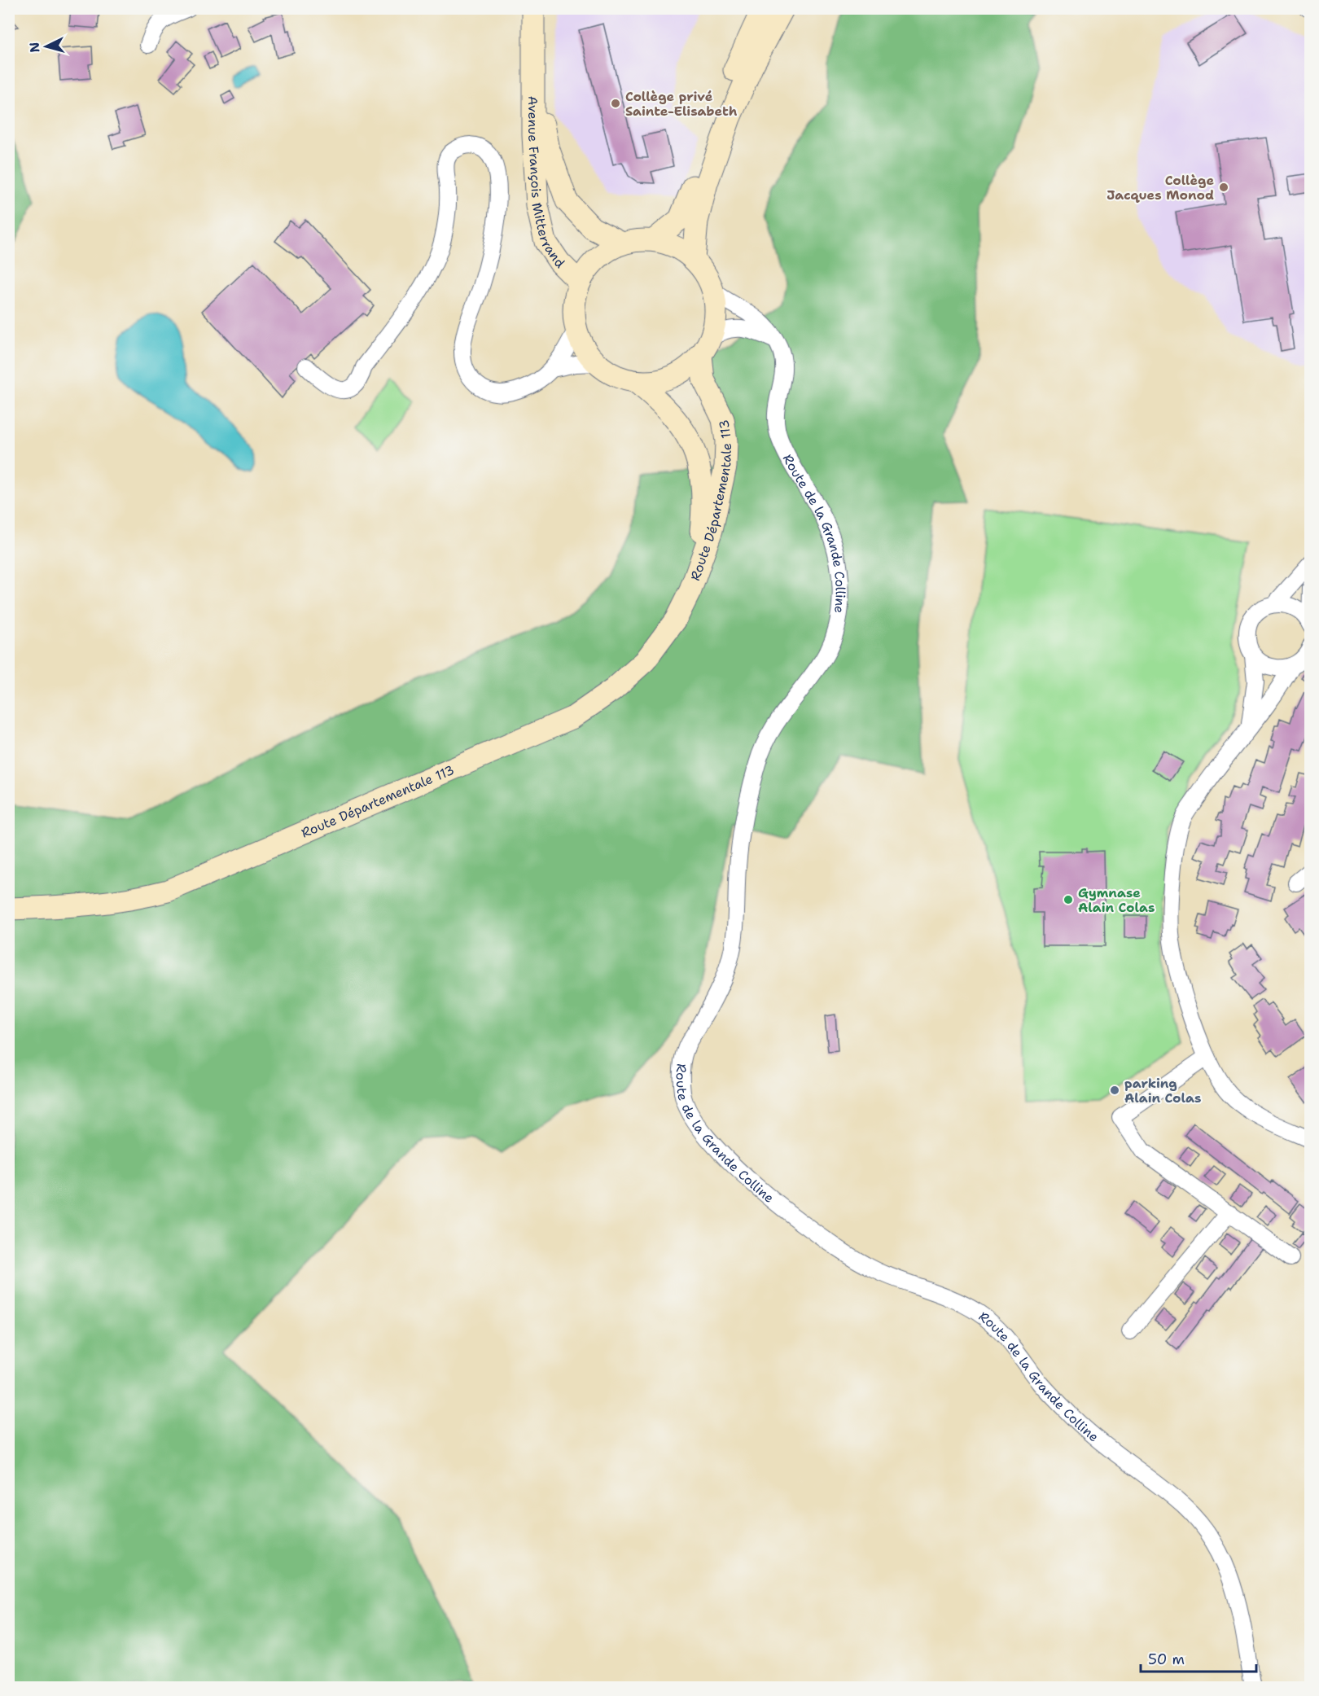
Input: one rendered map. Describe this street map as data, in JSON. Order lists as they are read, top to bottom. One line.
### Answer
{"streets":{"main road":["Avenue François Mitterrand","Route Départementale 113"],"street":["Route de la Grande Colline"]},"crossings":[["Avenue François Mitterrand","Route Départementale 113"],["Avenue François Mitterrand","Route de la Grande Colline"],["Route Départementale 113","Route de la Grande Colline"]],"places":["Collège privé Sainte-Elisabeth","Collège Jacques Monod","Gymnase Alain Colas","parking Alain Colas"],"scale_bar":"50 m","north":"left"}
